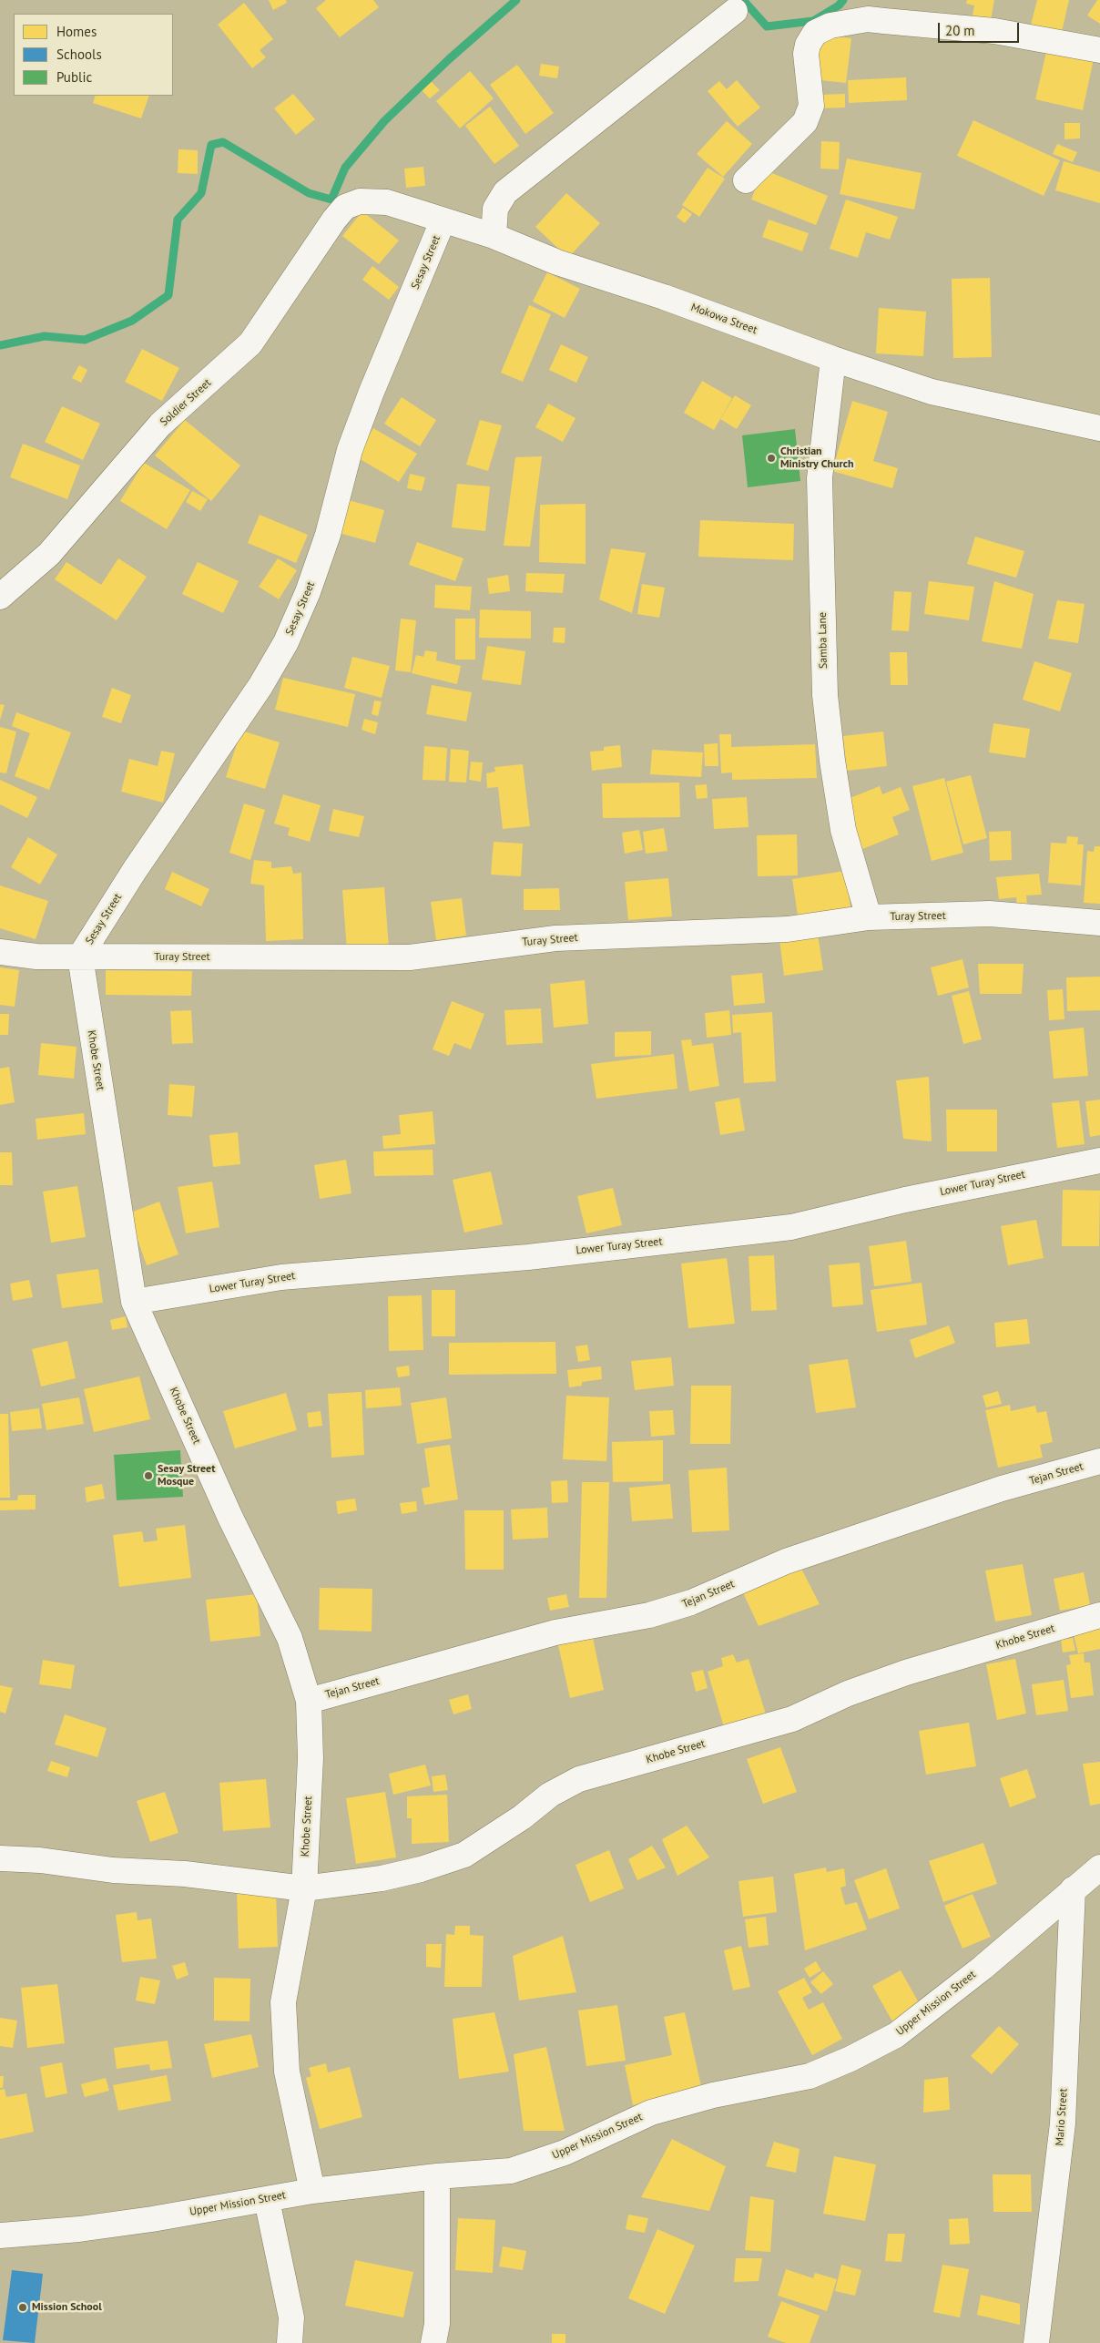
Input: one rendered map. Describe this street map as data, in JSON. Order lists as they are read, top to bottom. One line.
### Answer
{"streets":{"street":["Sesay Street","Mokowa Street","Soldier Street","Samba Lane","Turay Street","Khobe Street","Lower Turay Street","Tejan Street","Upper Mission Street","Mario Street"]},"crossings":[["Sesay Street","Mokowa Street"],["Sesay Street","Turay Street"],["Sesay Street","Khobe Street"],["Mokowa Street","Soldier Street"],["Mokowa Street","Samba Lane"],["Samba Lane","Turay Street"],["Turay Street","Khobe Street"],["Khobe Street","Lower Turay Street"],["Khobe Street","Tejan Street"],["Upper Mission Street","Mario Street"]],"places":["Christian Ministry Church","Sesay Street Mosque","Mission School"],"legend":["Homes","Schools","Public"],"scale_bar":"20 m"}
